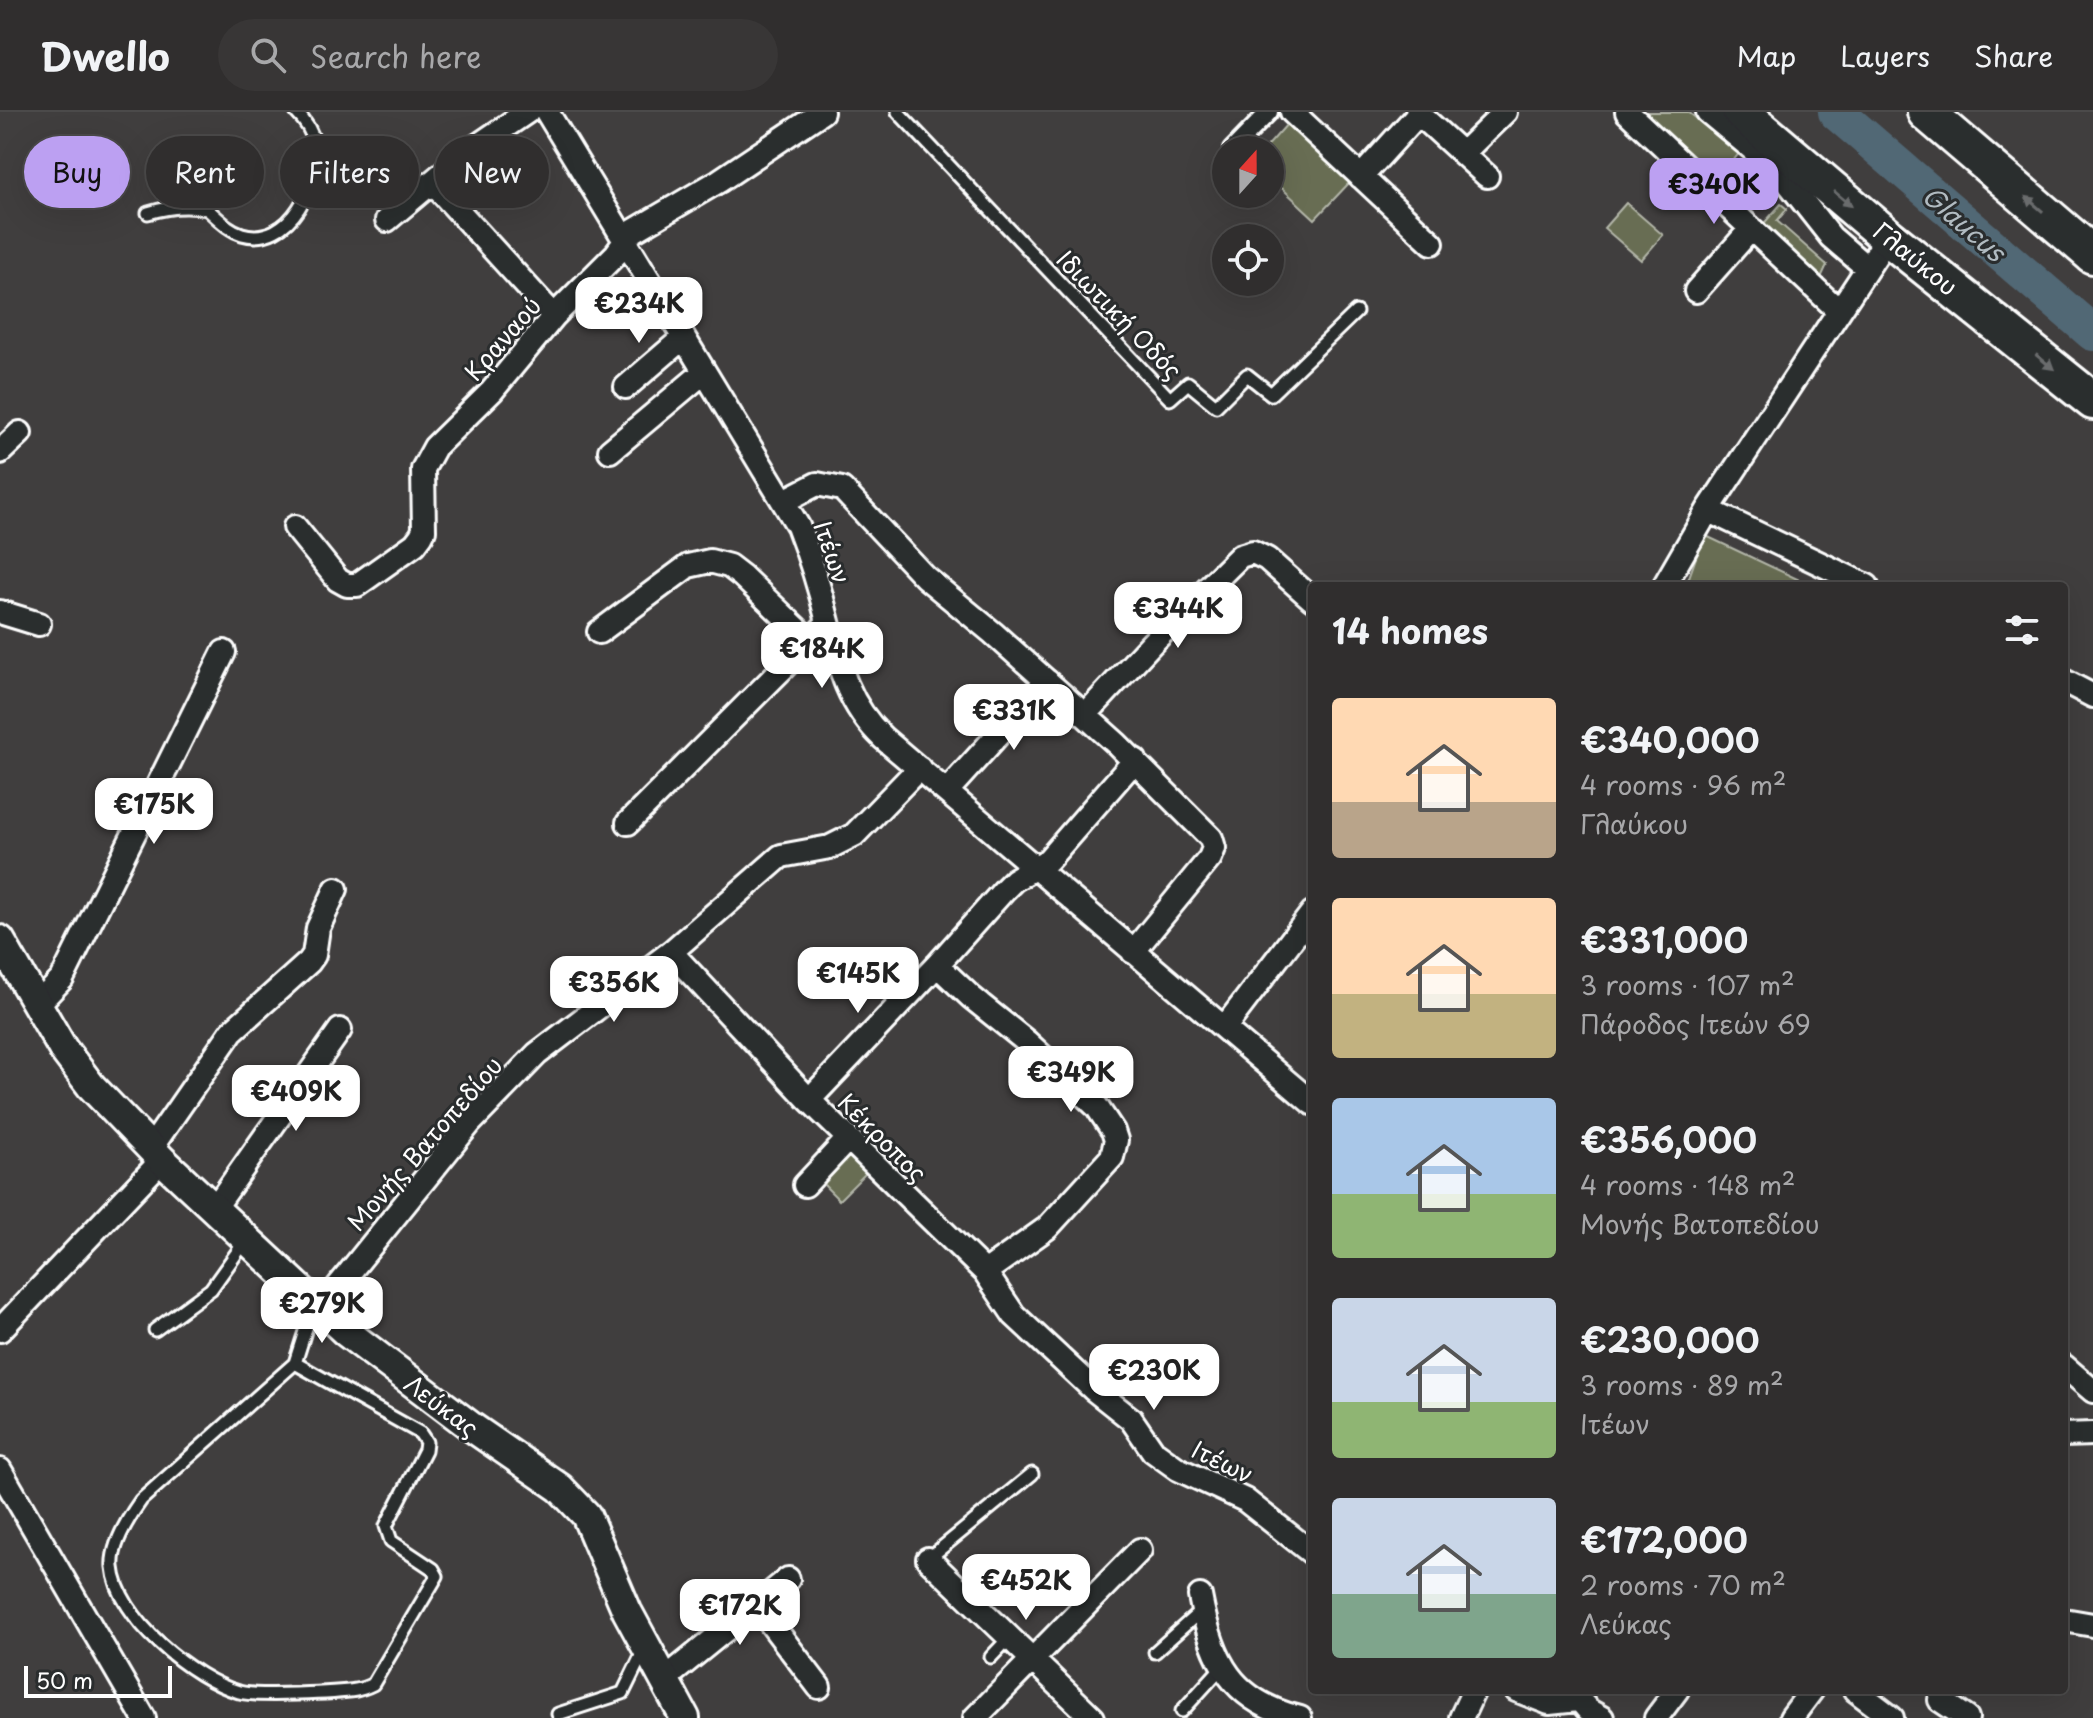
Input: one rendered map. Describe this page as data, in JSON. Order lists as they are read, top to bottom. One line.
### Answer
{"streets":{"main road":["Γλαύκου"],"street":["Κραναού","Ιτέων","Κέκροπος","Μονής Βατοπεδίου","Λεύκας"],"lane":["Ιδιωτική Οδός"]},"crossings":[["Κραναού","Ιτέων"],["Ιτέων","Κέκροπος"],["Ιτέων","Μονής Βατοπεδίου"],["Μονής Βατοπεδίου","Λεύκας"]],"water":["Glaucus"],"scale_bar":"50 m","north":"top","page":{"header":"Dwello","search":"Search here","nav":["Map","Layers","Share"],"chip":["Buy","Rent","Filters","New"],"price":["€340K","€234K","€344K","€184K","€331K","€175K","€145K","€356K","€349K","€409K","€279K","€230K","€452K","€172K"],"heading":"14 homes","list":[{"name":"€340,000","note":"4 rooms · 96 m² · Γλαύκου"},{"name":"€331,000","note":"3 rooms · 107 m² · Πάροδος Ιτεών 69"},{"name":"€356,000","note":"4 rooms · 148 m² · Μονής Βατοπεδίου"},{"name":"€230,000","note":"3 rooms · 89 m² · Ιτέων"},{"name":"€172,000","note":"2 rooms · 70 m² · Λεύκας"}],"scale":"50 m"}}
